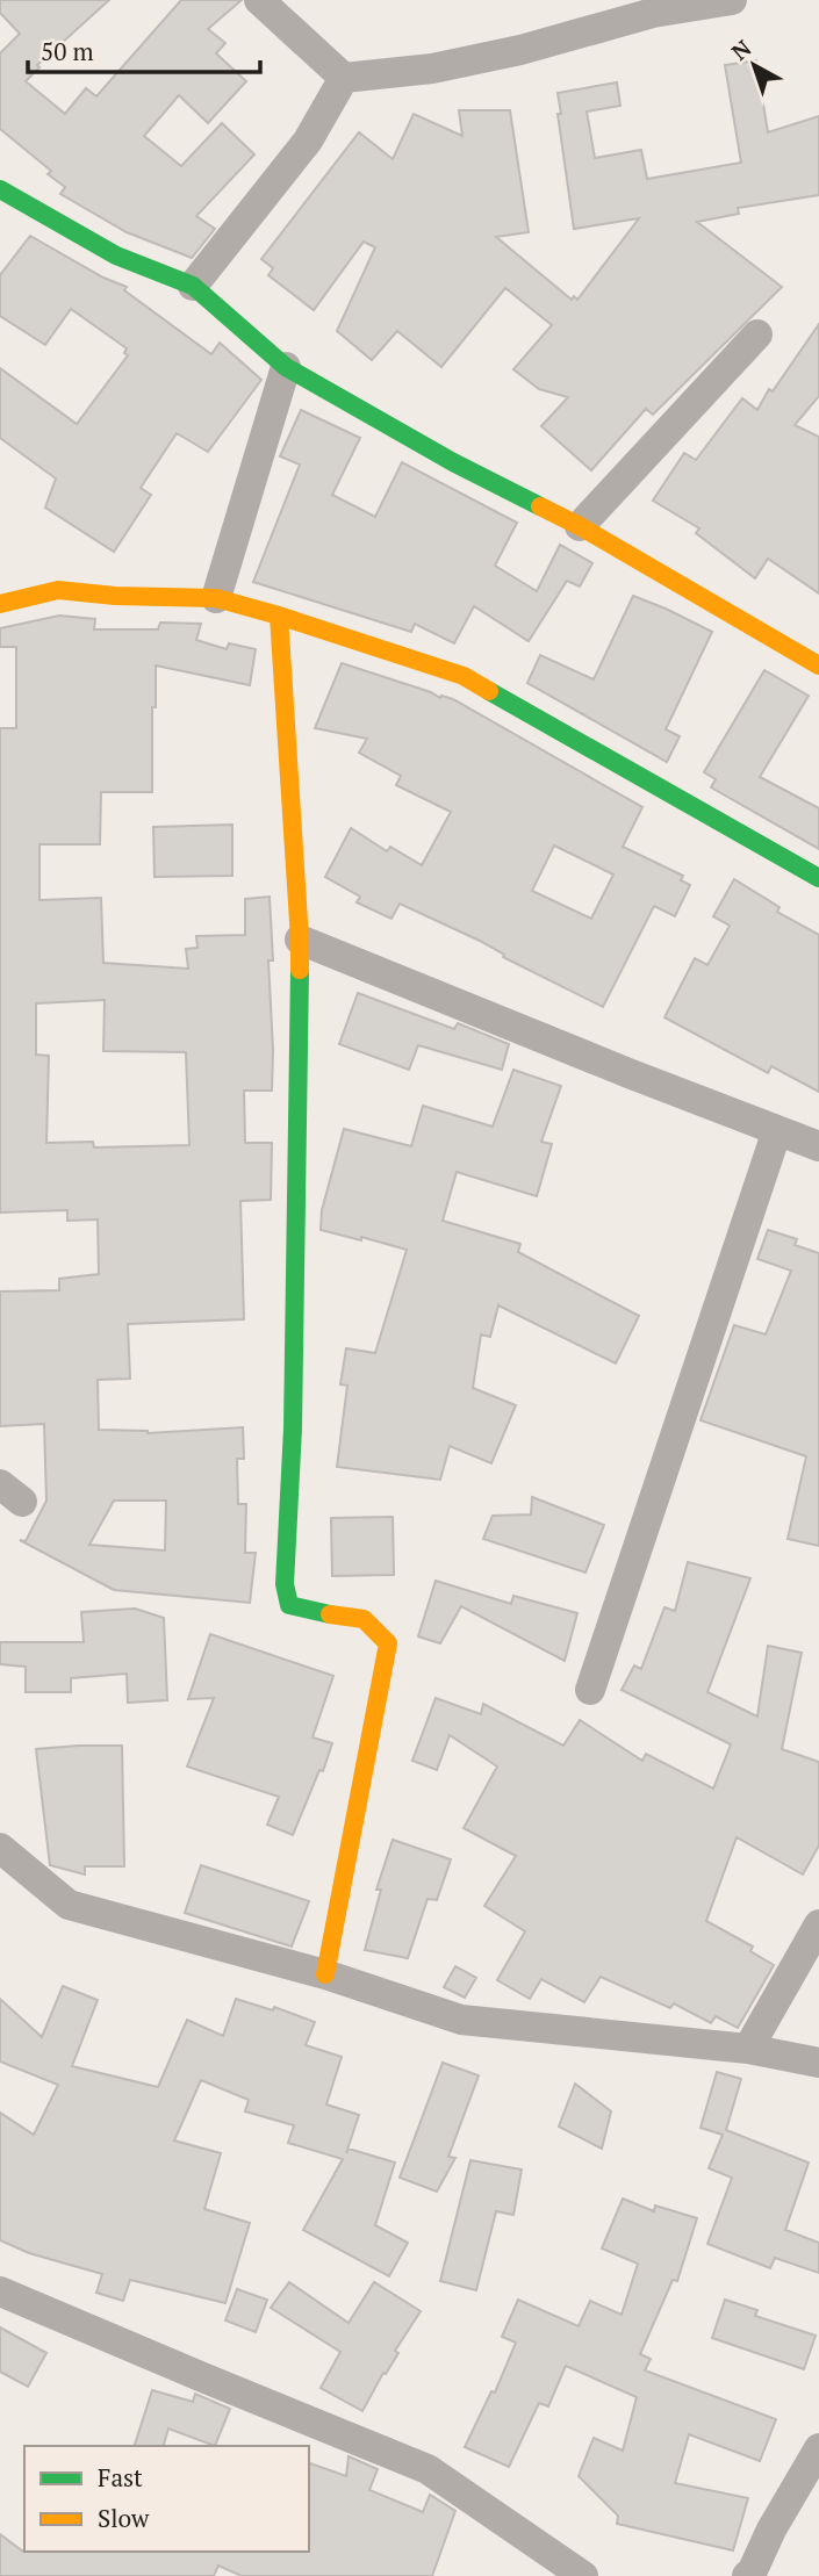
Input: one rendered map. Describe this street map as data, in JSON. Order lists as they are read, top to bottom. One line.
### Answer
{"legend":["Fast","Slow"],"scale_bar":"50 m","north":"top left"}
